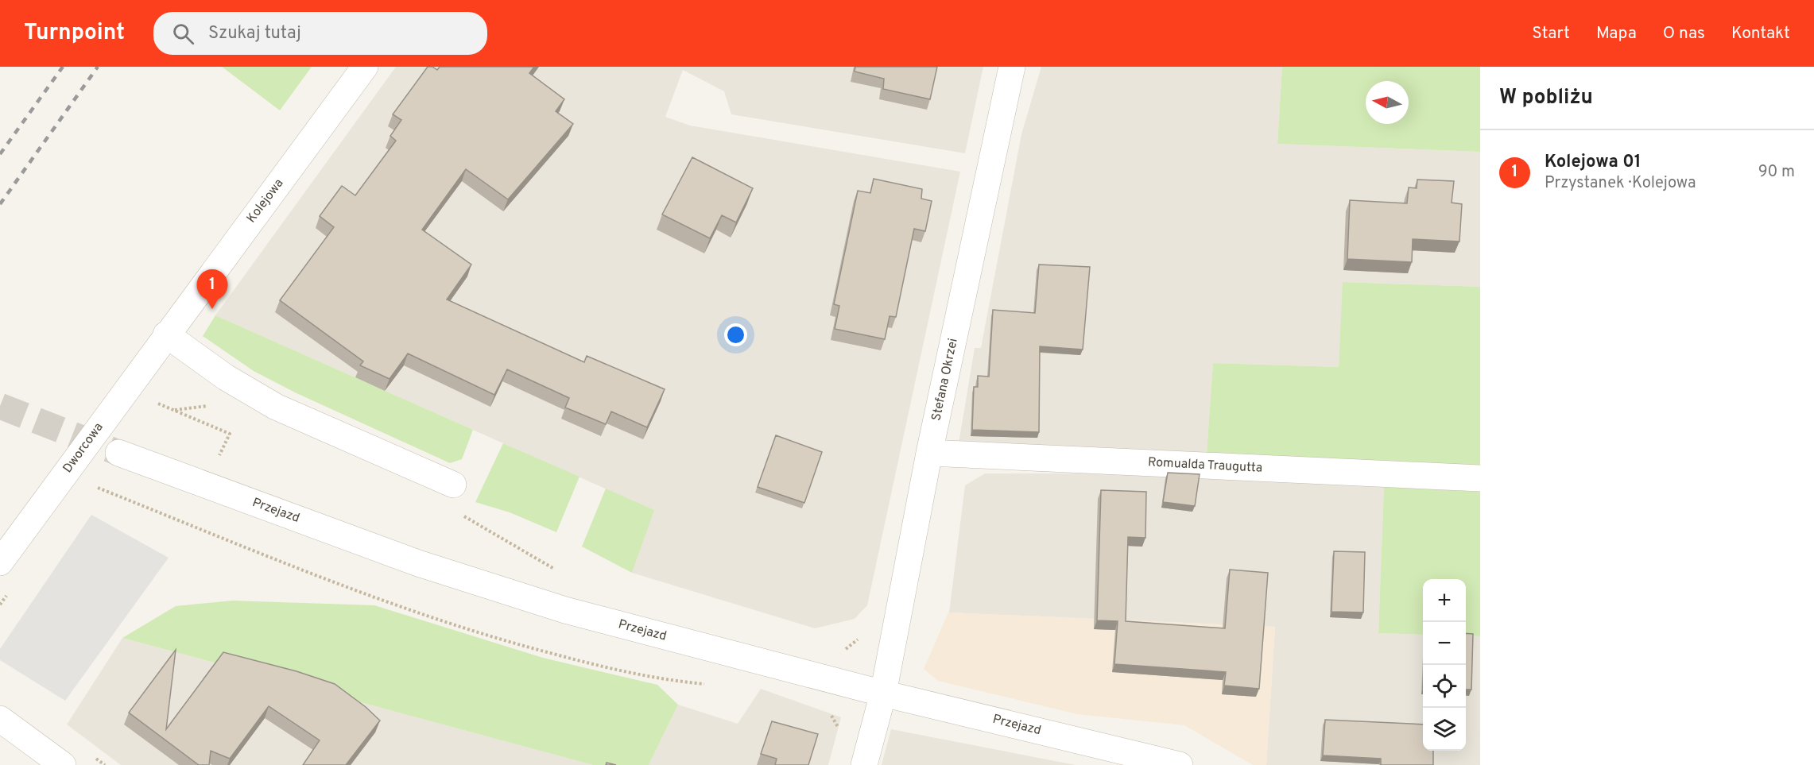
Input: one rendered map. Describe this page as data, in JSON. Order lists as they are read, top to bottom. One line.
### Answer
{"streets":{"street":["Kolejowa","Stefana Okrzei","Dworcowa","Romualda Traugutta","Przejazd"]},"crossings":[["Kolejowa","Dworcowa"],["Stefana Okrzei","Romualda Traugutta"],["Stefana Okrzei","Przejazd"]],"north":"left","page":{"header":"Turnpoint","search":"Szukaj tutaj","nav":["Start","Mapa","O nas","Kontakt"],"heading":"W pobliżu","list":[{"mark":"1","name":"Kolejowa 01","note":"Przystanek · Kolejowa","value":"90 m"}],"pins":"1","map_buttons":["+","−"]}}
